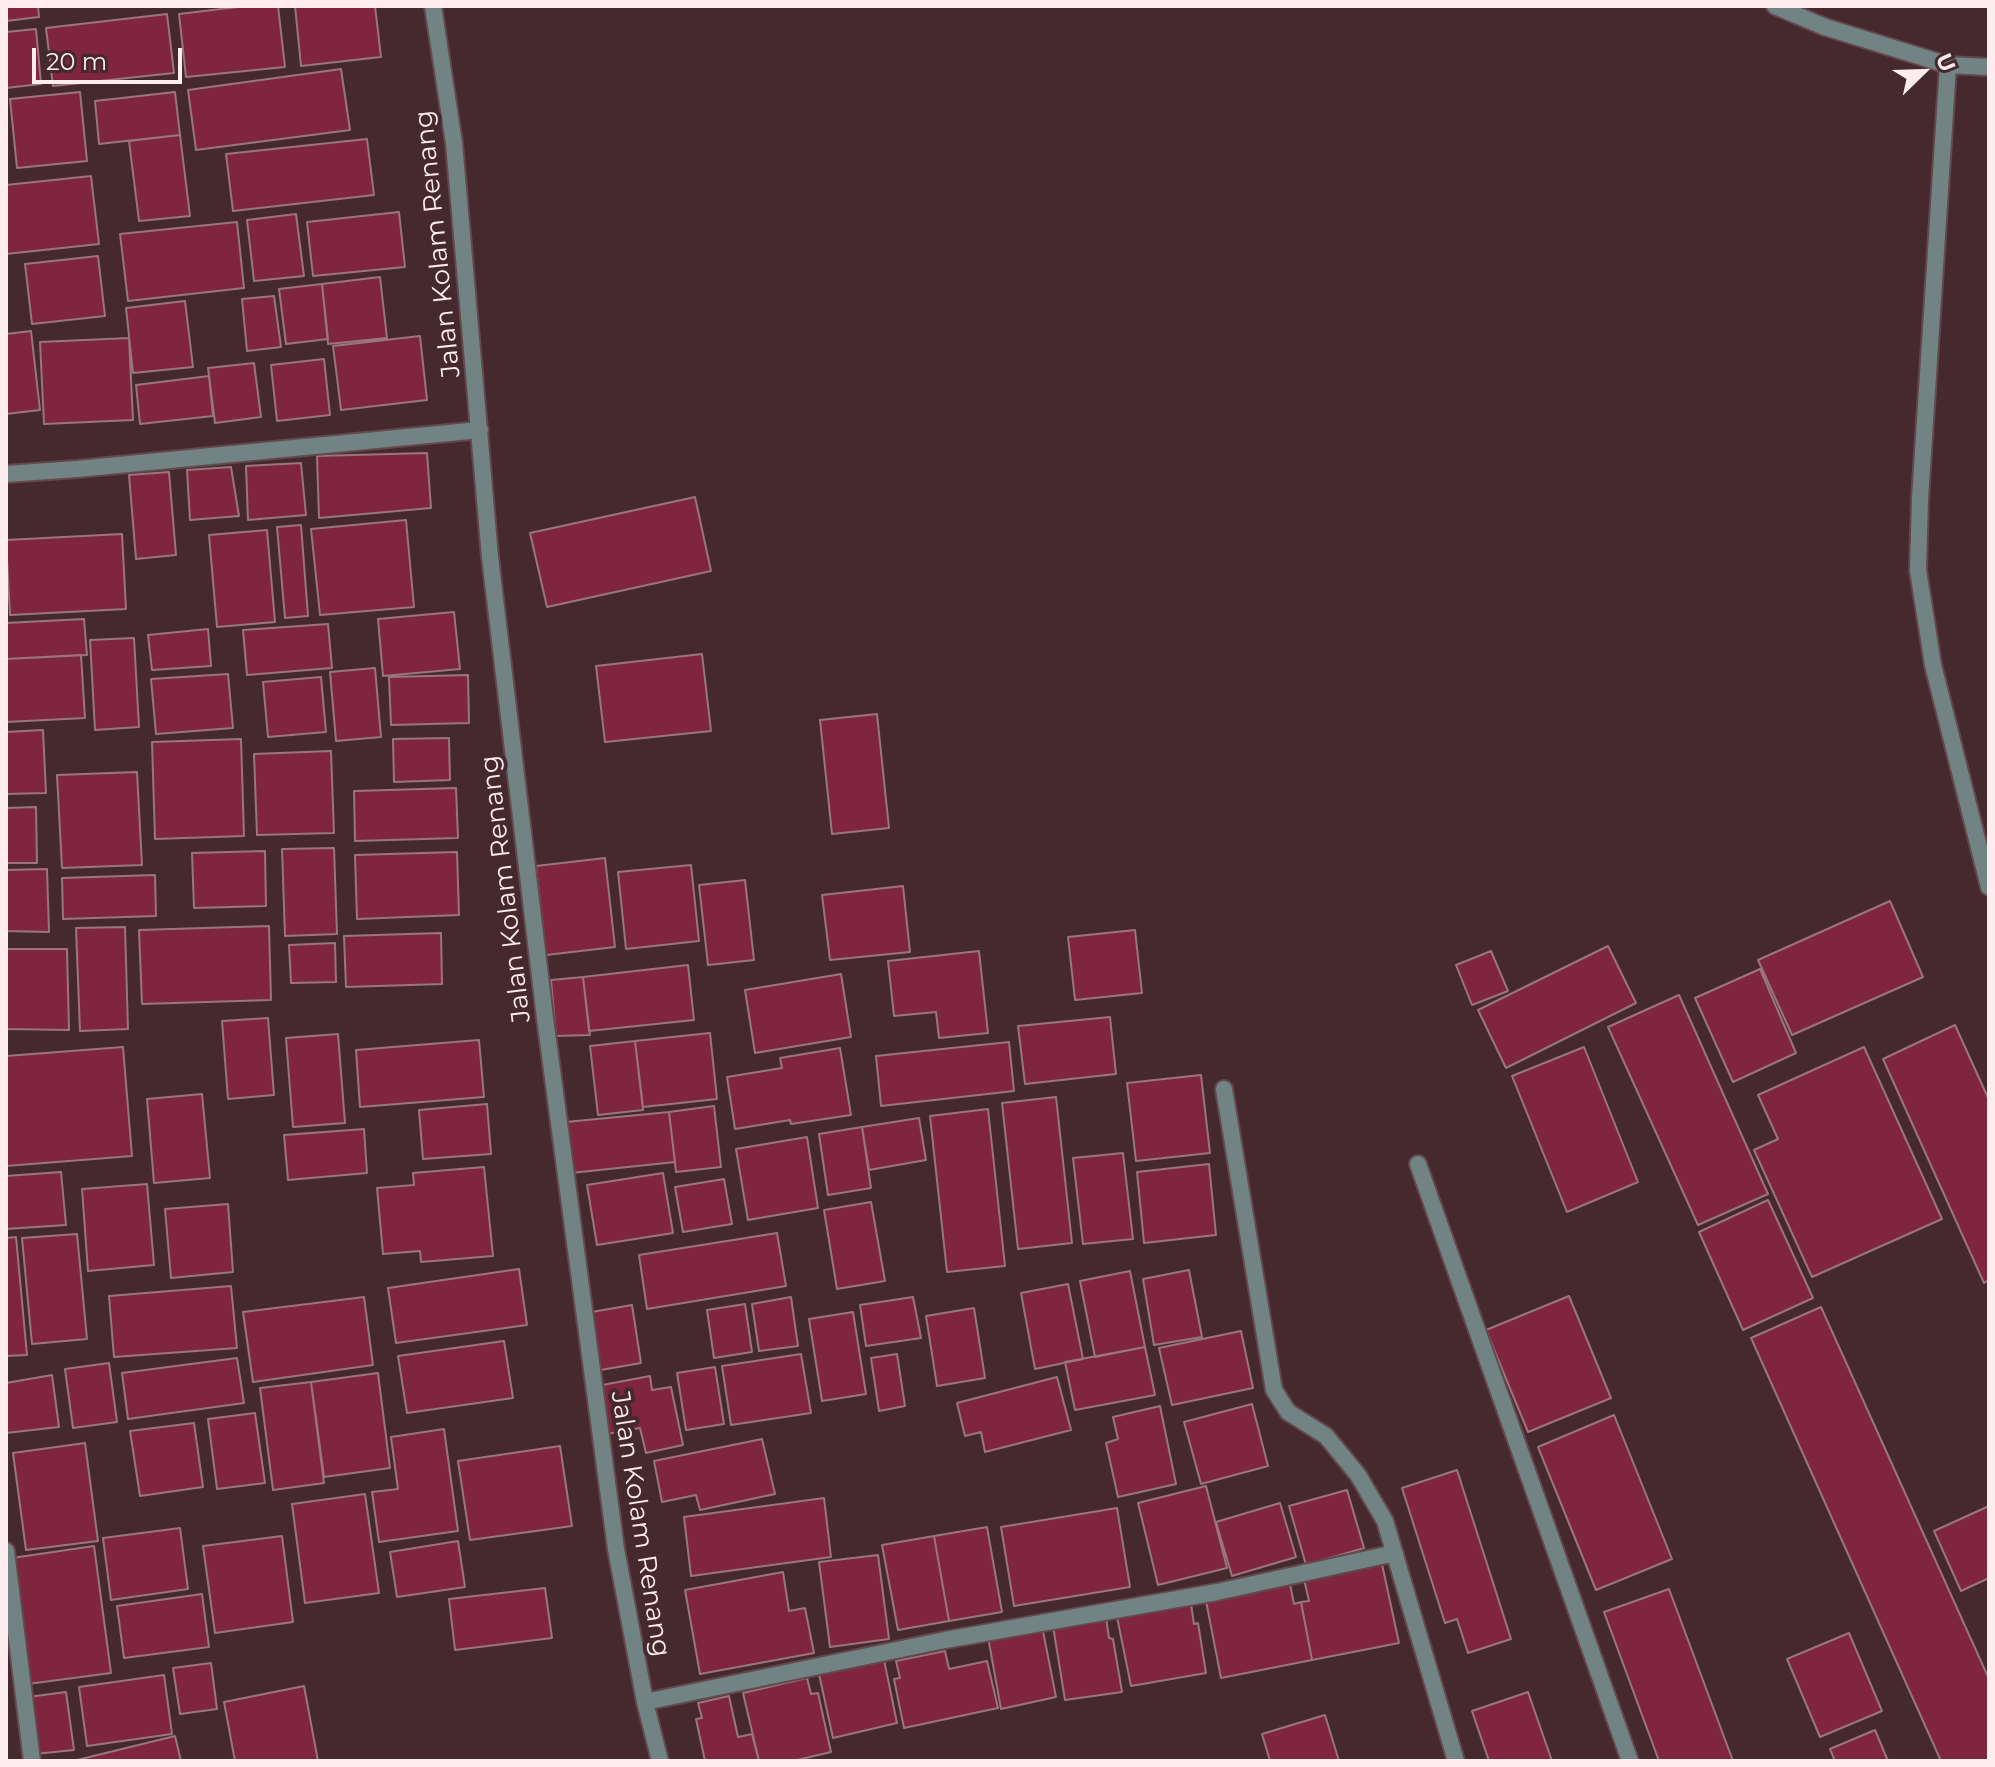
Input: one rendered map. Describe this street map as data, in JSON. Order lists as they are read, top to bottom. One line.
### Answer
{"streets":{"street":["Jalan Kolam Renang"]},"scale_bar":"20 m","north":"top right"}
